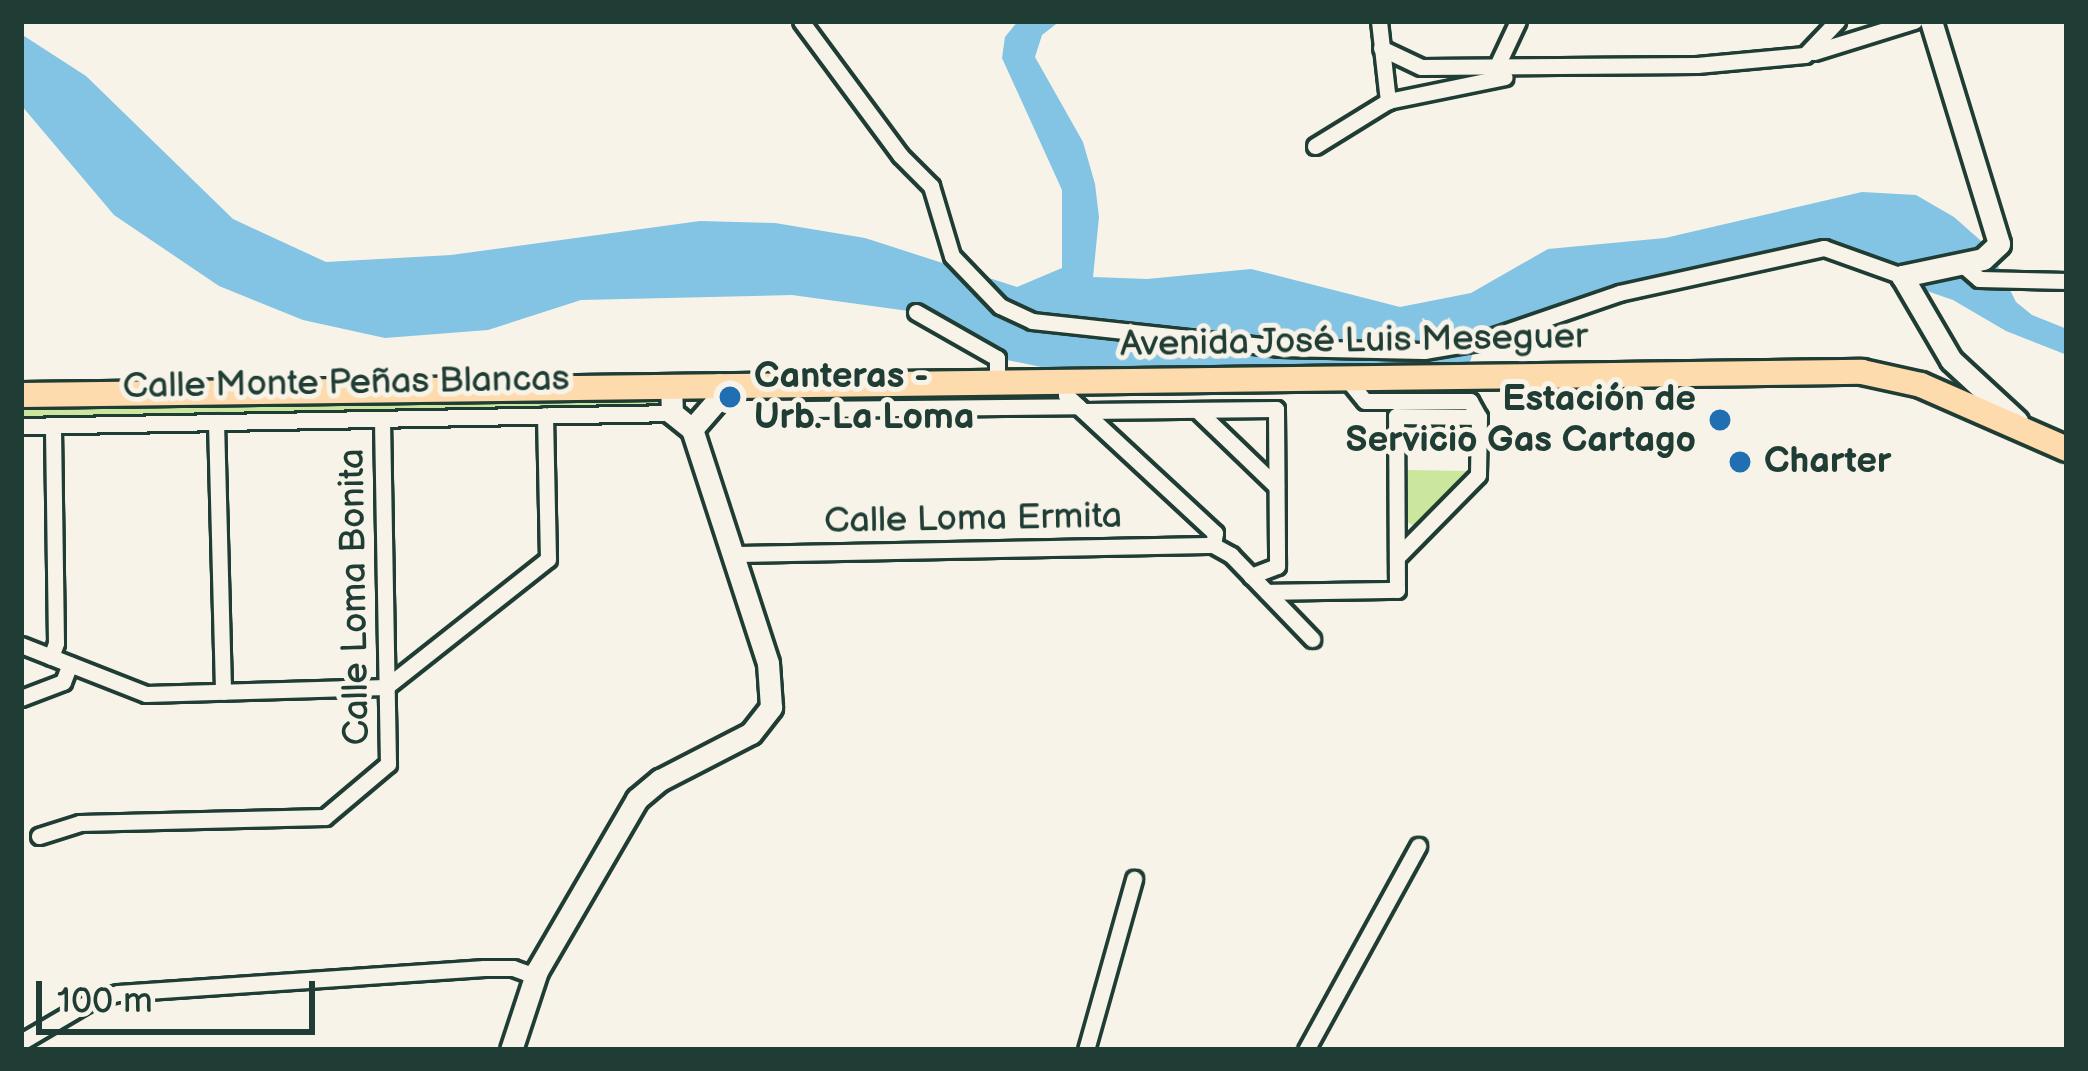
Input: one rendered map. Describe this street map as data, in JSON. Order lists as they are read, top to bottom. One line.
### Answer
{"streets":{"main road":["Avenida José Luis Meseguer","Calle Monte Peñas Blancas"],"street":["Calle Loma Ermita","Calle Loma Bonita"]},"crossings":[["Avenida José Luis Meseguer","Calle Monte Peñas Blancas"],["Calle Monte Peñas Blancas","Calle Loma Bonita"]],"places":["Canteras - Urb. La Loma","Estación de Servicio Gas Cartago","Charter"],"scale_bar":"100 m"}
